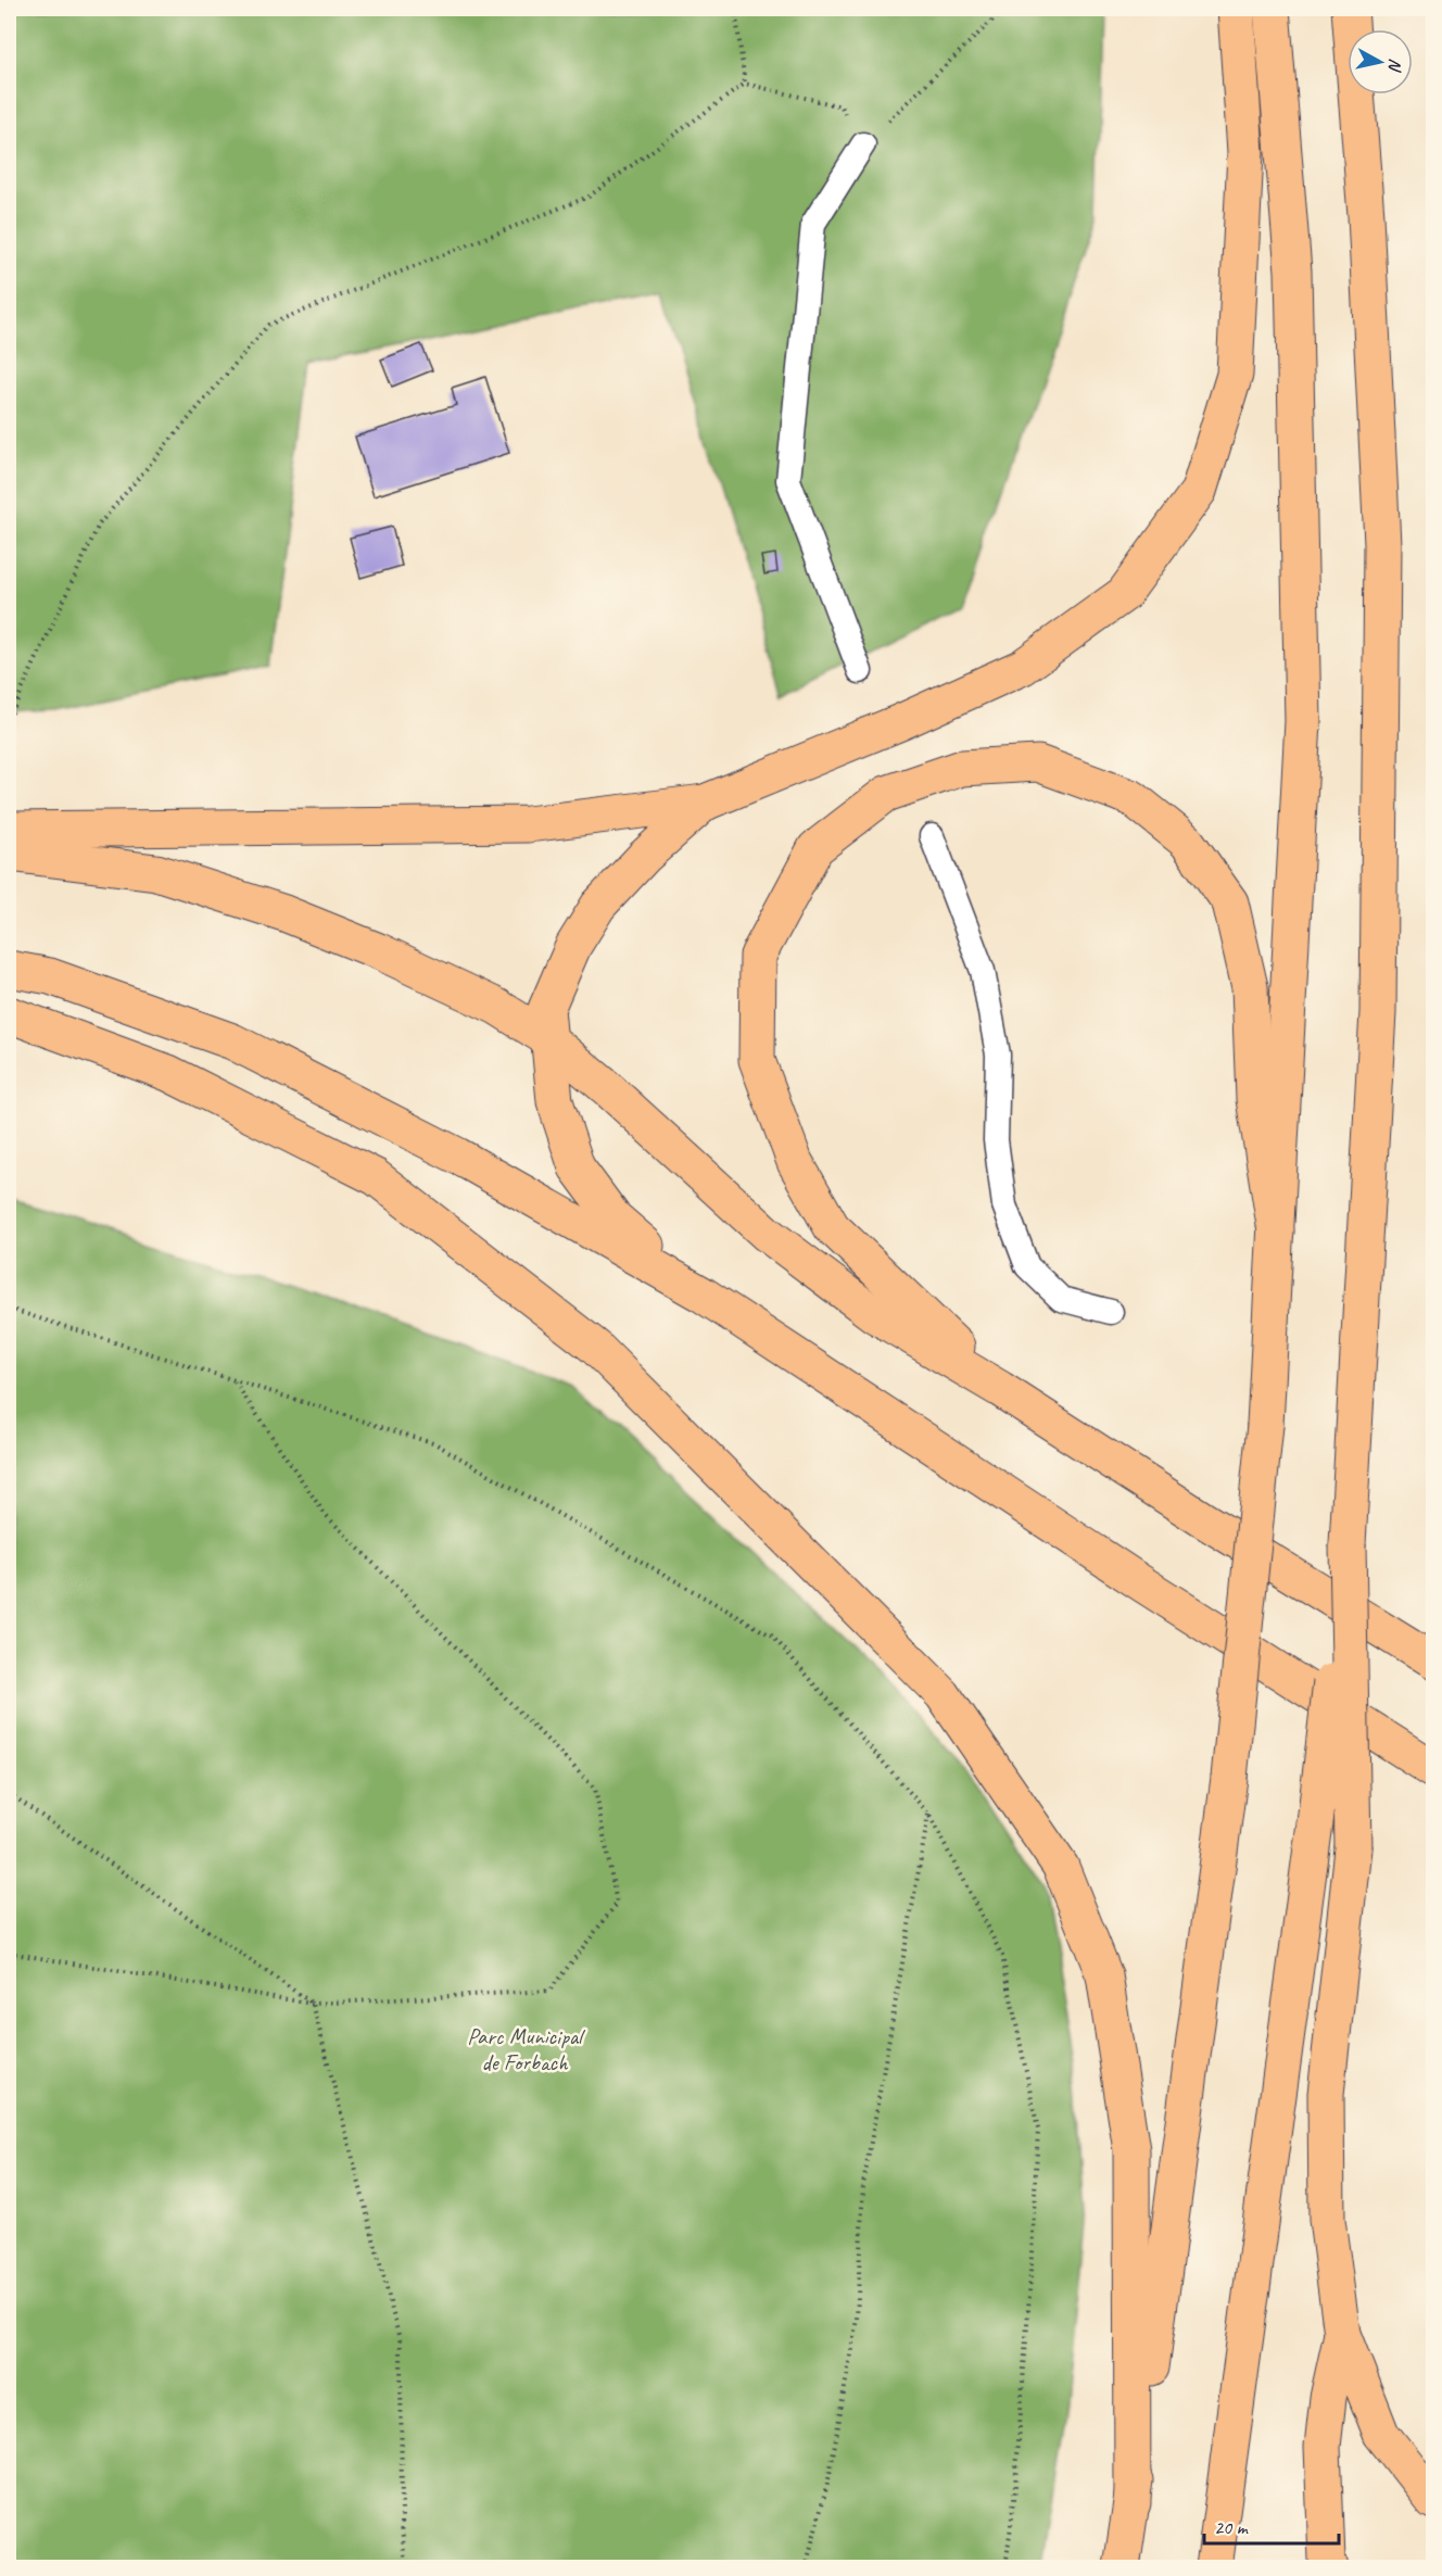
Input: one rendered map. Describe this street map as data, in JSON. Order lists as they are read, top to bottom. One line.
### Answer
{"parks":["Parc Municipal de Forbach"],"scale_bar":"20 m","north":"right"}
